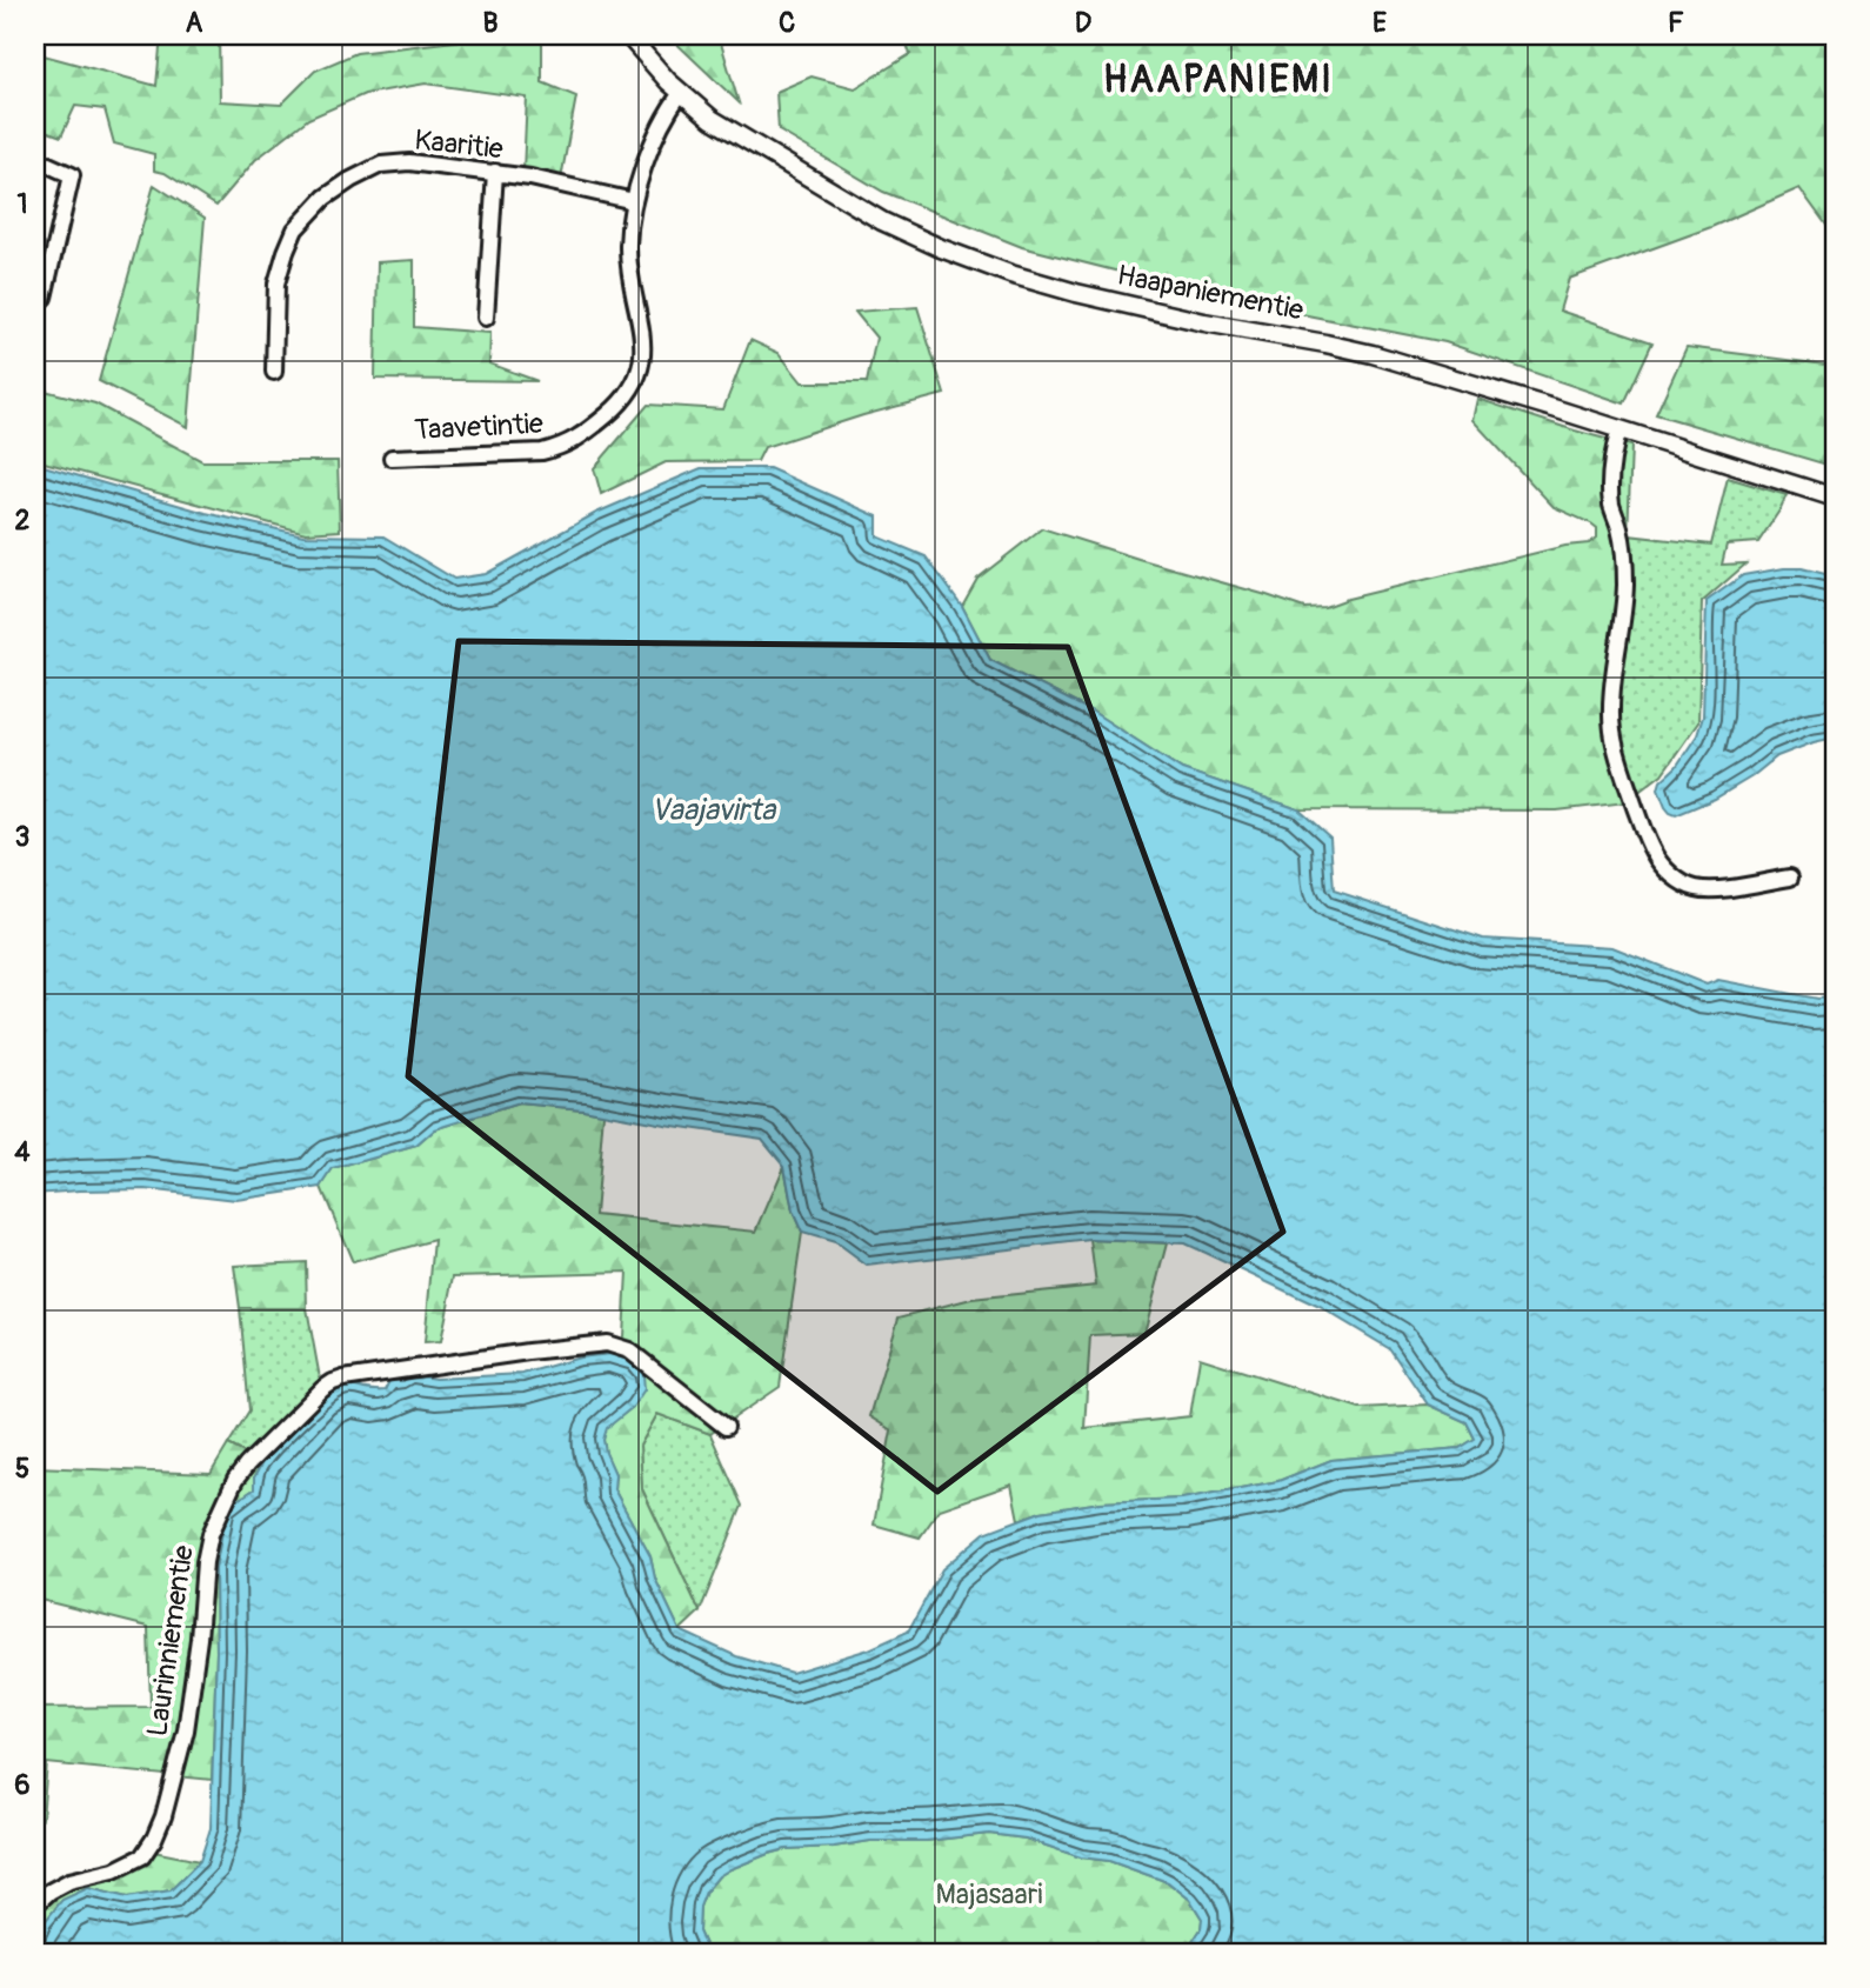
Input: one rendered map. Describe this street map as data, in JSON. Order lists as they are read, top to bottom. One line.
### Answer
{"streets":{"street":["Kaaritie","Haapaniementie","Taavetintie","Laurinniementie"]},"crossings":[["Kaaritie","Taavetintie"],["Haapaniementie","Taavetintie"]],"districts":["HAAPANIEMI"],"water":["Vaajavirta"],"parks":["Majasaari"],"grid":{"columns":["A","B","C","D","E","F"],"rows":["1","2","3","4","5","6"]}}
